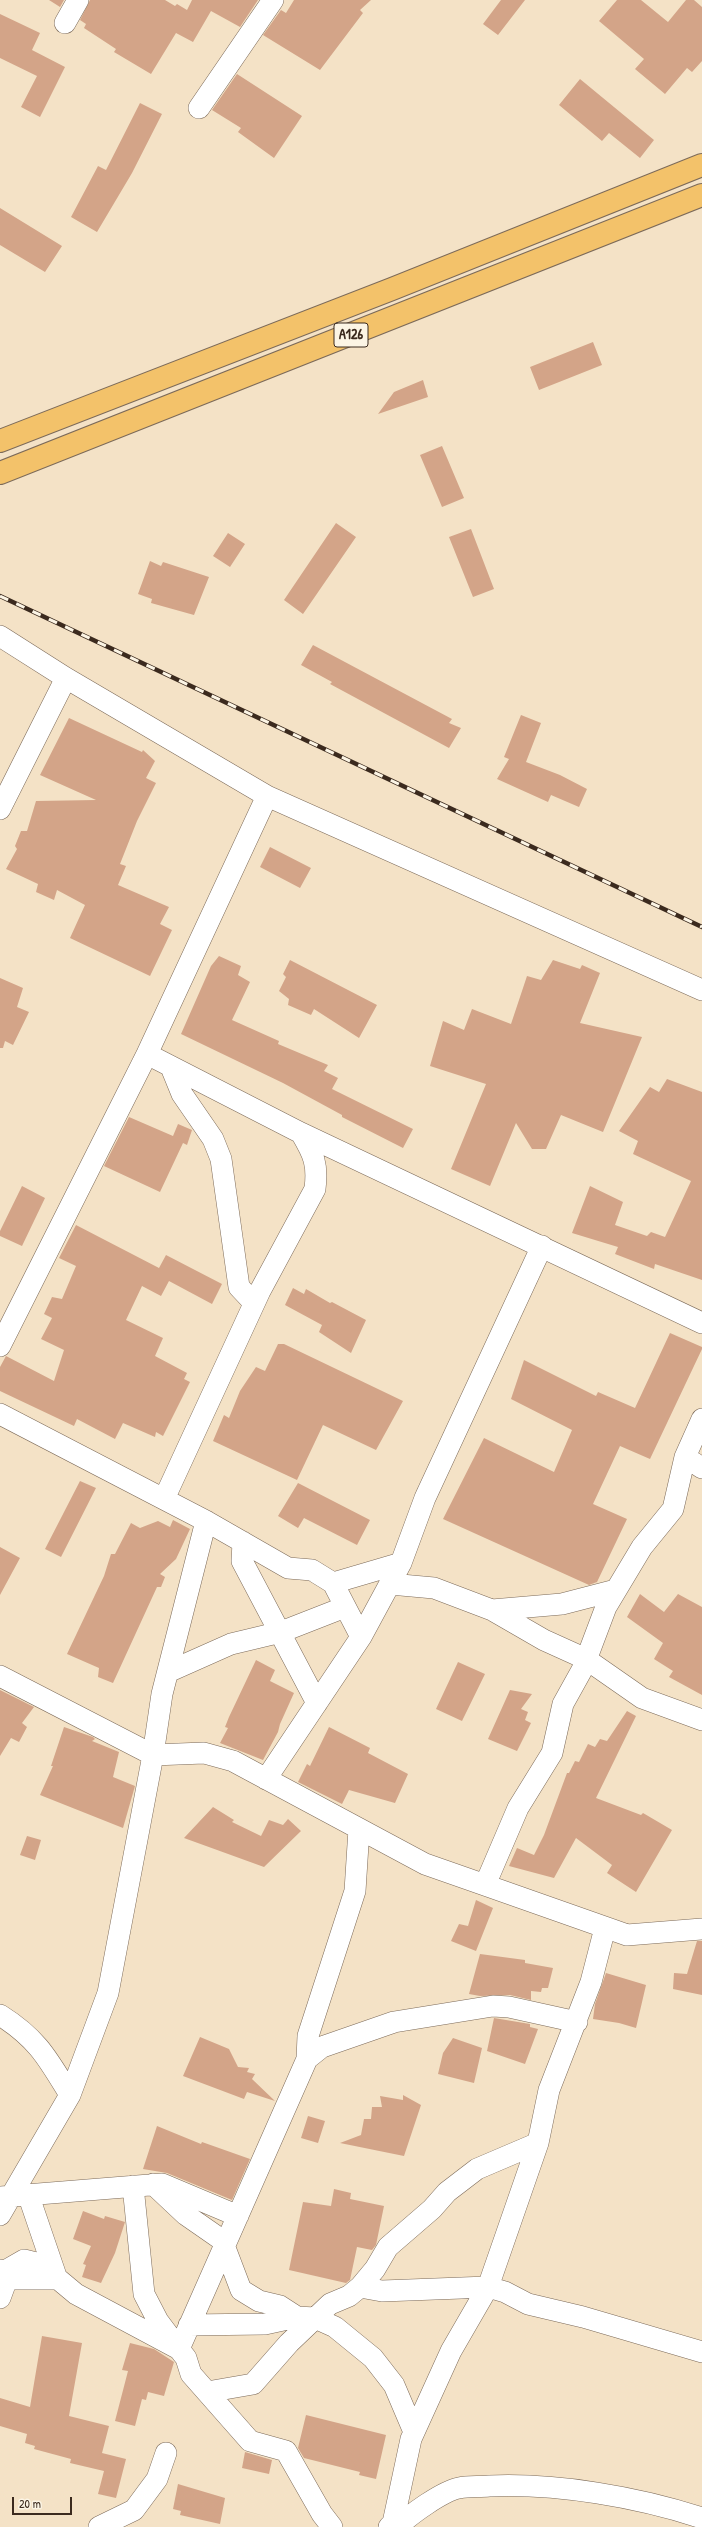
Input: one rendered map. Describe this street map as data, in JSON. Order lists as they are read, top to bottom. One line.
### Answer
{"streets":{"highway":["A126"]},"scale_bar":"20 m"}
